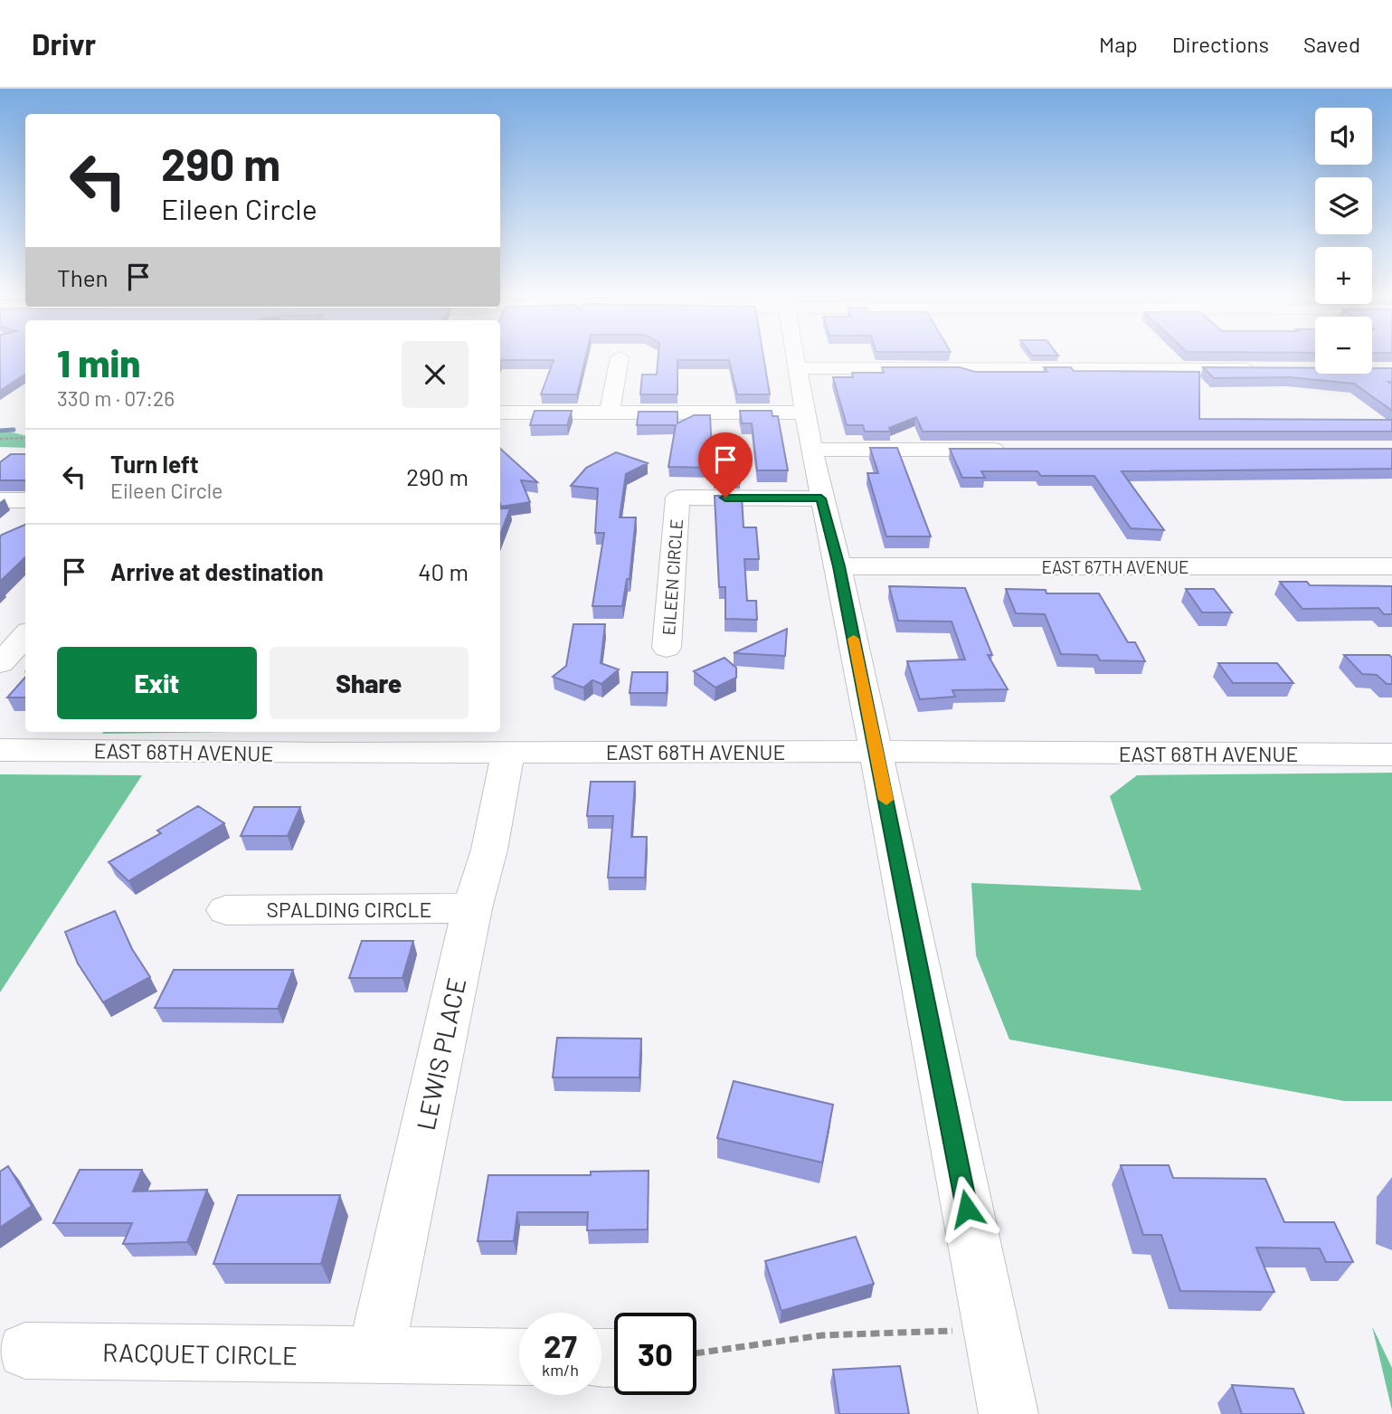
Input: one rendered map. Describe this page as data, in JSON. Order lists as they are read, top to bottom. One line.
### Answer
{"streets":{"street":["EAST 67TH AVENUE","EILEEN CIRCLE","EAST 68TH AVENUE","SPALDING CIRCLE","LEWIS PLACE","RACQUET CIRCLE"]},"crossings":[["EAST 68TH AVENUE","LEWIS PLACE"],["SPALDING CIRCLE","LEWIS PLACE"],["LEWIS PLACE","RACQUET CIRCLE"]],"page":{"header":"Drivr","nav":["Map","Directions","Saved"],"map_buttons":["+","−"],"turn":["290 m","Eileen Circle"],"then":"Then","heading":["1 min","330 m · 07:26"],"list":[{"name":"Turn left","note":"Eileen Circle","value":"290 m"},{"name":"Arrive at destination","value":"40 m"}],"buttons":["Exit","Share"],"speed":"27 km/h","limit":"30"}}
